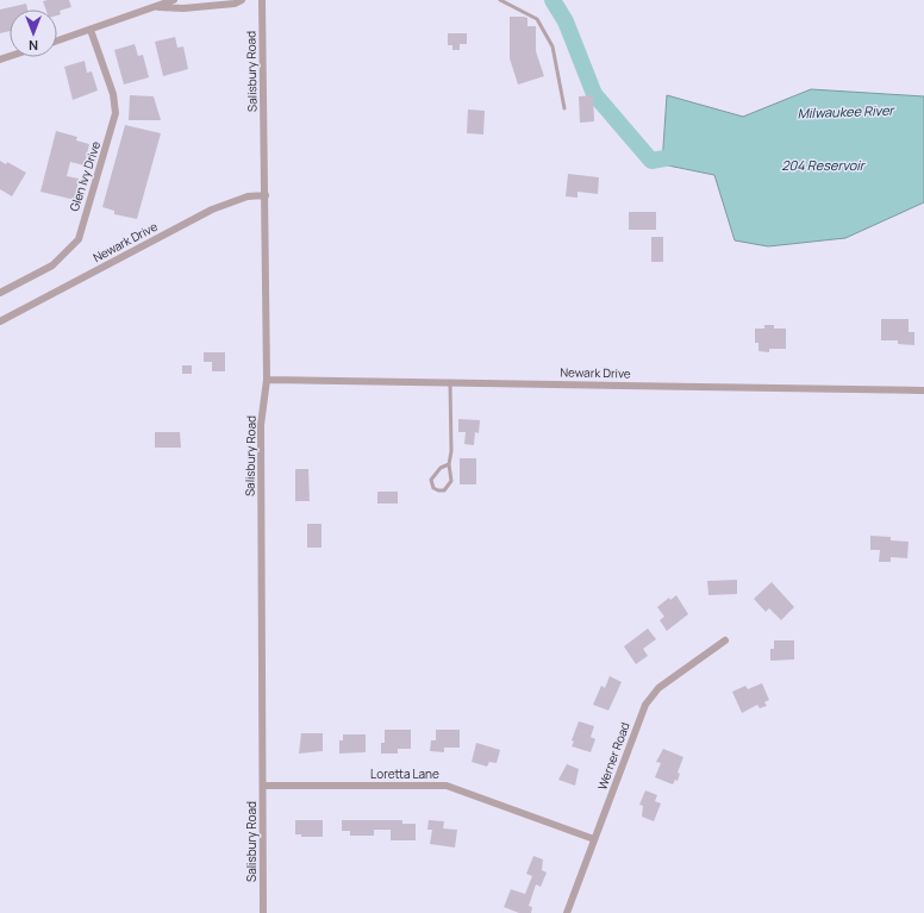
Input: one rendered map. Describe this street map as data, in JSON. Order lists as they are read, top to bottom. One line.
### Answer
{"streets":{"street":["Salisbury Road","Glen Ivy Drive","Newark Drive","Werner Road","Loretta Lane"]},"crossings":[["Salisbury Road","Newark Drive"],["Salisbury Road","Loretta Lane"],["Werner Road","Loretta Lane"]],"water":["Milwaukee River","204 Reservoir"],"north":"bottom"}
